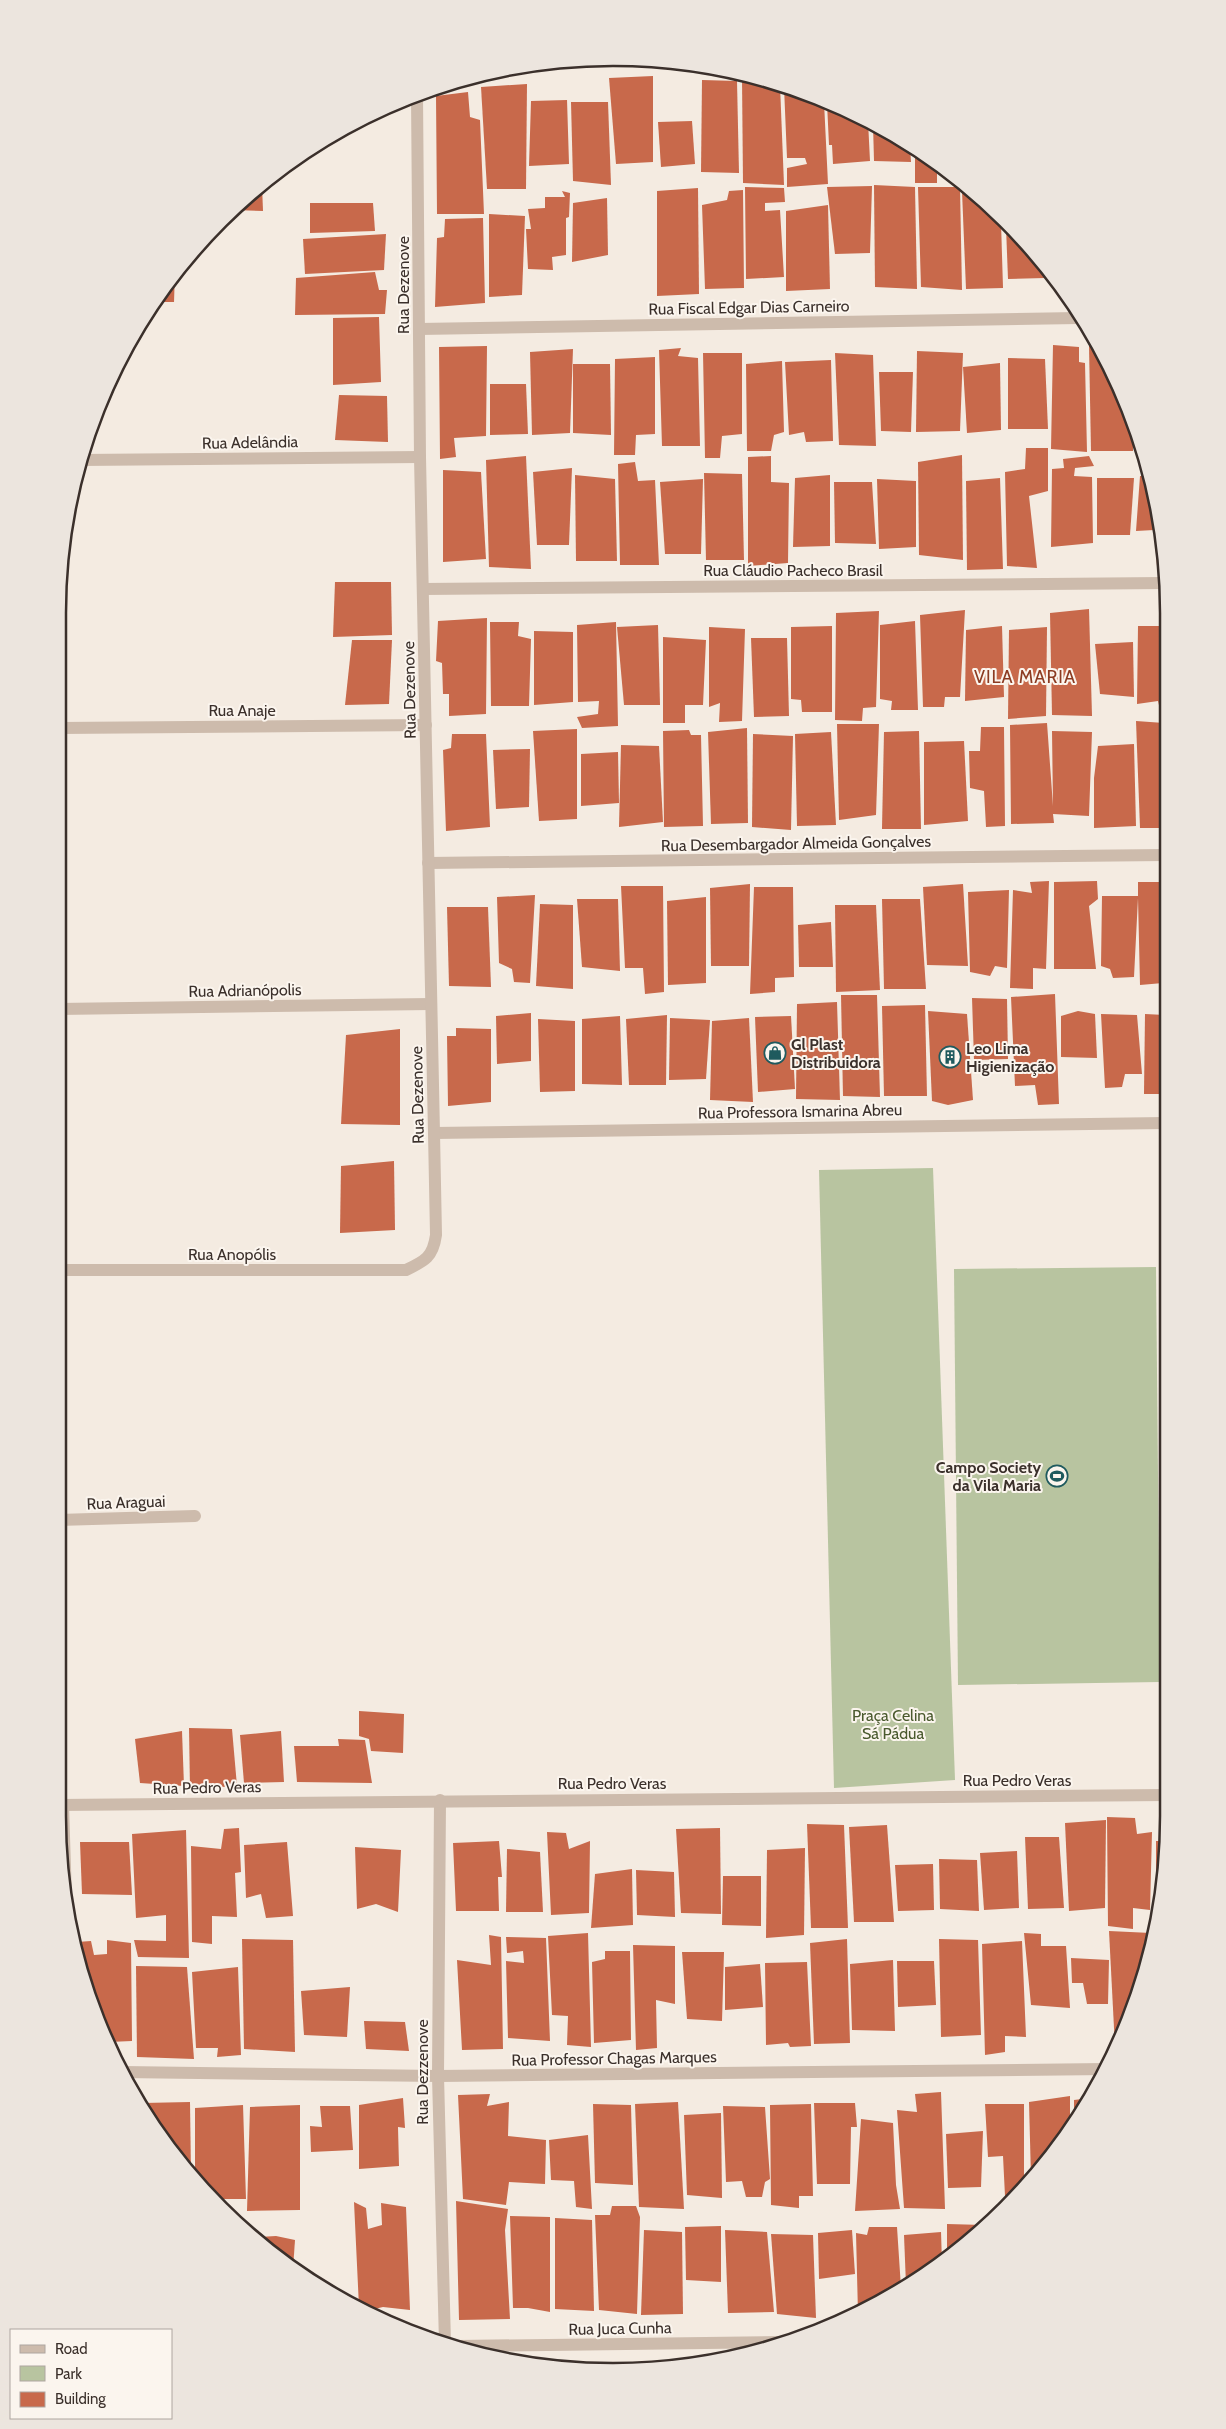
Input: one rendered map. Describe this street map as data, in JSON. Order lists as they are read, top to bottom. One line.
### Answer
{"streets":{"street":["Rua Dezenove","Rua Fiscal Edgar Dias Carneiro","Rua Adelândia","Rua Cláudio Pacheco Brasil","Rua Anaje","Rua Desembargador Almeida Gonçalves","Rua Adrianópolis","Rua Professora Ismarina Abreu","Rua Anopólis","Rua Araguai","Rua Pedro Veras","Rua Professor Chagas Marques","Rua Dezzenove","Rua Juca Cunha"]},"crossings":[["Rua Dezenove","Rua Fiscal Edgar Dias Carneiro"],["Rua Dezenove","Rua Adelândia"],["Rua Dezenove","Rua Cláudio Pacheco Brasil"],["Rua Dezenove","Rua Anaje"],["Rua Dezenove","Rua Desembargador Almeida Gonçalves"],["Rua Dezenove","Rua Adrianópolis"],["Rua Dezenove","Rua Professora Ismarina Abreu"],["Rua Dezenove","Rua Anopólis"],["Rua Pedro Veras","Rua Dezzenove"],["Rua Professor Chagas Marques","Rua Dezzenove"]],"districts":["VILA MARIA"],"parks":["Praça Celina Sá Pádua"],"places":{"shop":["Gl Plast Distribuidora"],"building":["Leo Lima Higienização"],"sports":["Campo Society da Vila Maria"]},"legend":["Road","Park","Building"]}
